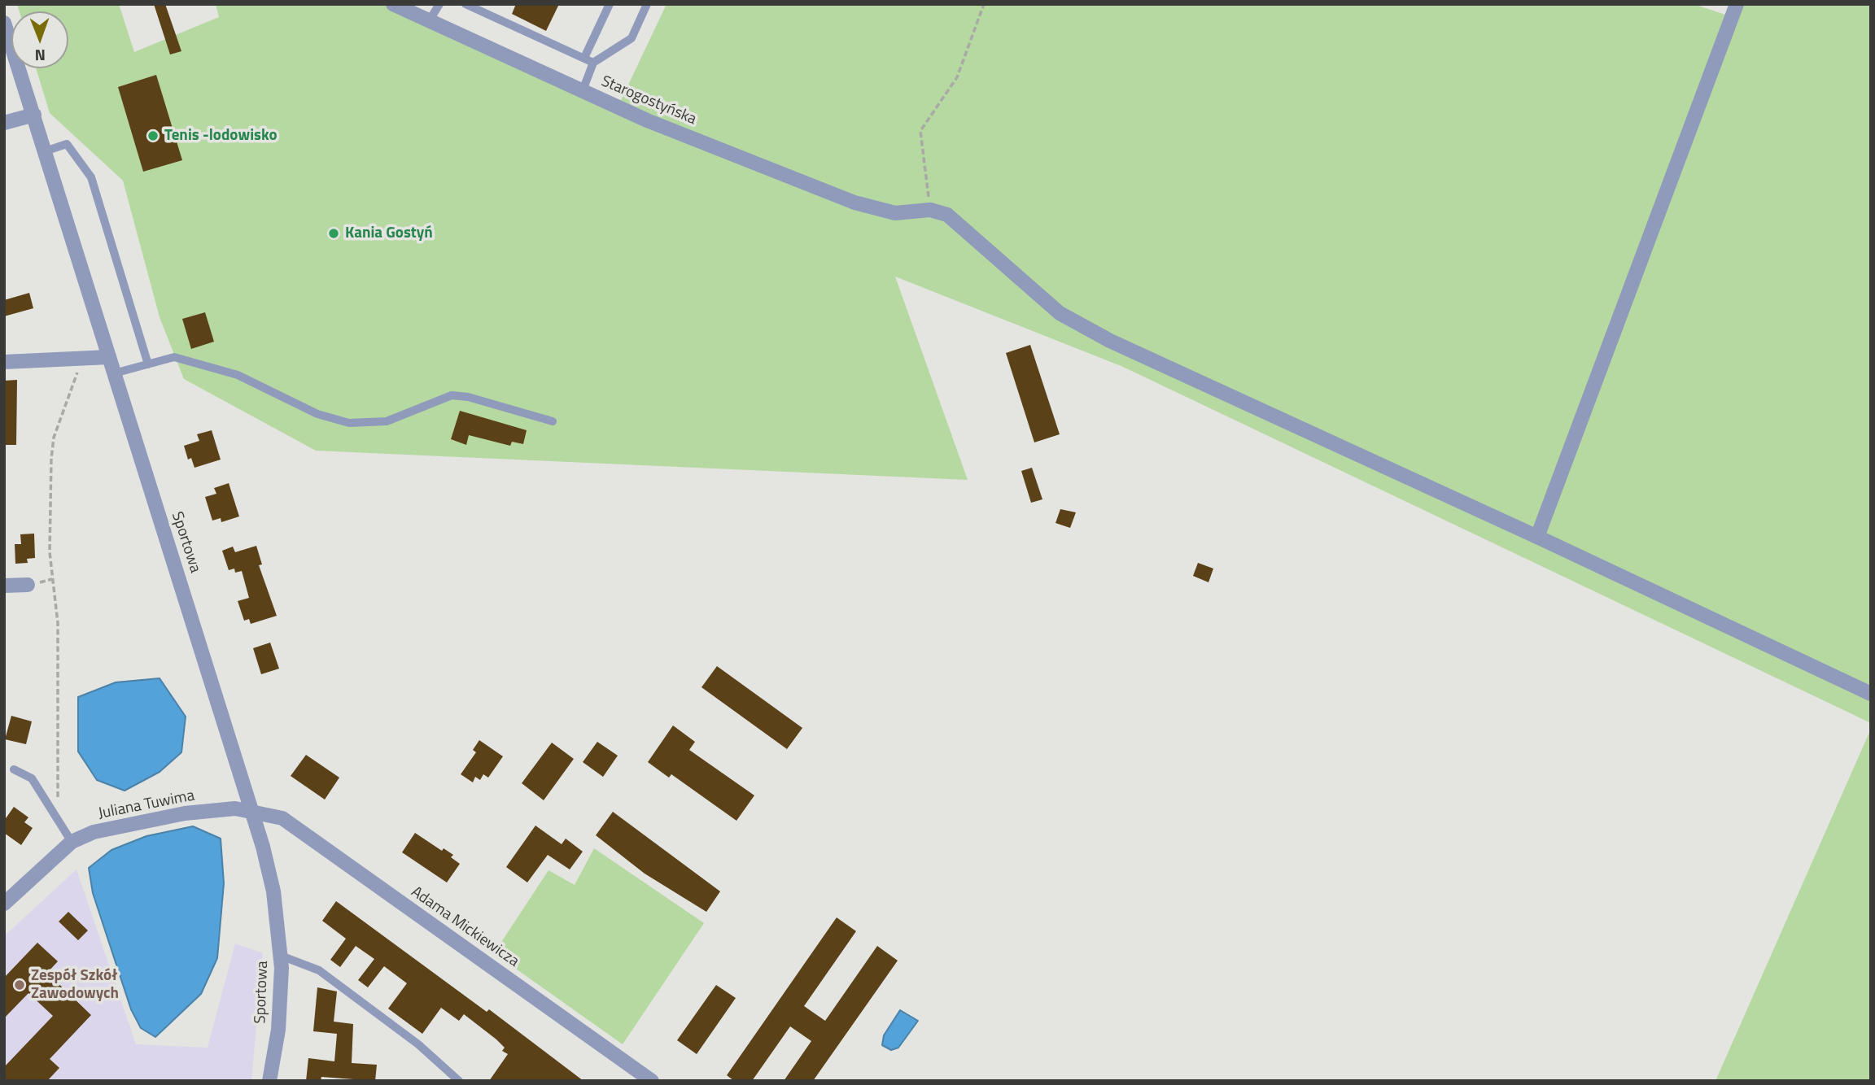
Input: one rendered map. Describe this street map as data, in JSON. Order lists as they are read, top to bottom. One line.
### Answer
{"streets":{"street":["Starogostyńska","Sportowa","Juliana Tuwima","Adama Mickiewicza"]},"crossings":[["Sportowa","Juliana Tuwima"],["Sportowa","Adama Mickiewicza"],["Juliana Tuwima","Adama Mickiewicza"]],"places":["Tenis -lodowisko","Kania Gostyń","Zespół Szkół Zawodowych"],"north":"bottom"}
